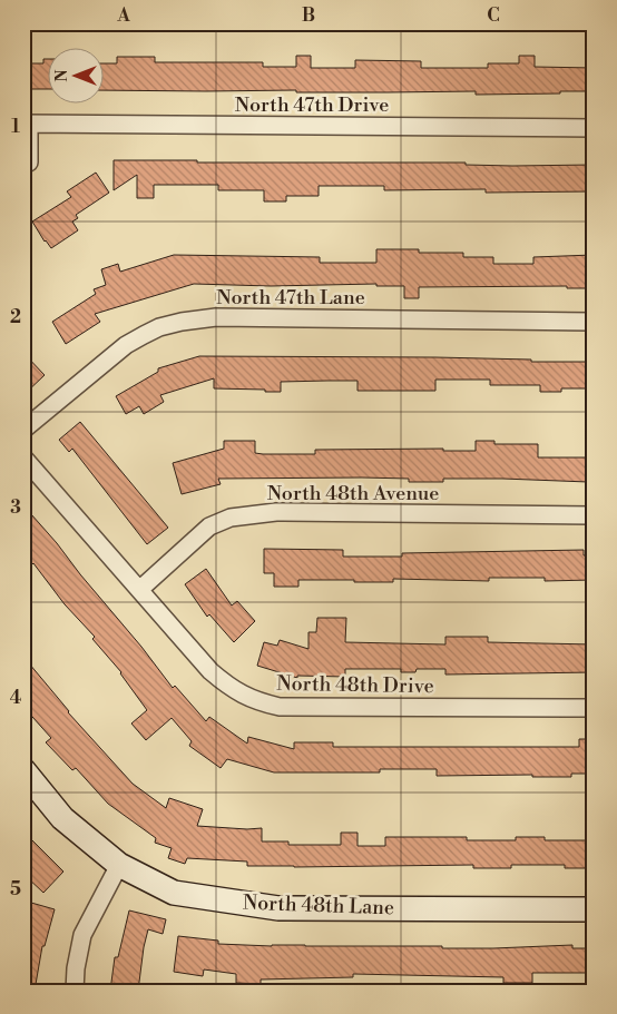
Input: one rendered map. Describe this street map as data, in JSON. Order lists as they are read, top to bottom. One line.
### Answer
{"streets":{"street":["North 47th Drive","North 47th Lane","North 48th Avenue","North 48th Drive","North 48th Lane"]},"crossings":[["North 48th Avenue","North 48th Drive"]],"north":"left","grid":{"columns":["A","B","C"],"rows":["1","2","3","4","5"]}}
